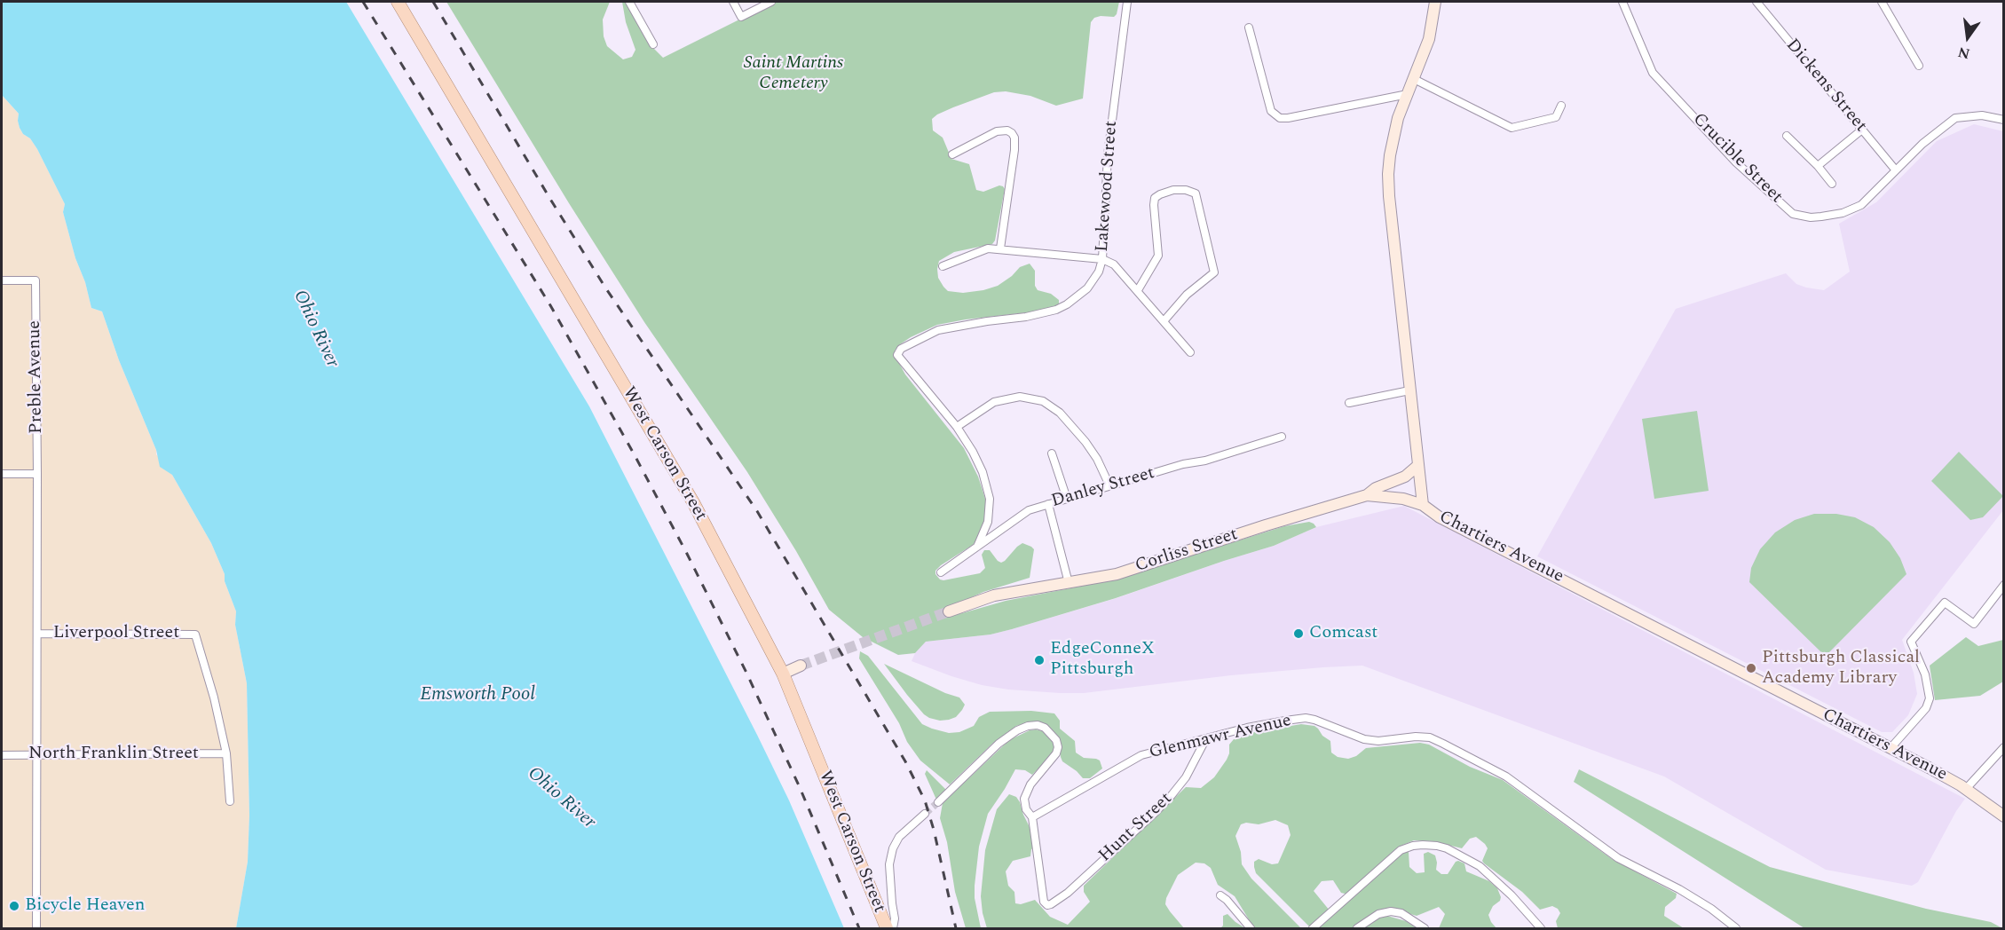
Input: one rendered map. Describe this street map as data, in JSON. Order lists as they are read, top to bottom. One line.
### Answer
{"streets":{"main road":["West Carson Street"],"street":["Dickens Street","Crucible Street","Lakewood Street","Preble Avenue","Danley Street","Chartiers Avenue","Corliss Street","Liverpool Street","Glenmawr Avenue","North Franklin Street","Hunt Street"]},"crossings":[["Dickens Street","Crucible Street"],["Preble Avenue","Liverpool Street"],["Preble Avenue","North Franklin Street"],["Chartiers Avenue","Corliss Street"],["Liverpool Street","North Franklin Street"],["Glenmawr Avenue","Hunt Street"]],"water":["Ohio River","Emsworth Pool"],"parks":["Saint Martins Cemetery"],"places":["Comcast","EdgeConneX Pittsburgh","Pittsburgh Classical Academy Library","Bicycle Heaven"],"north":"bottom"}
